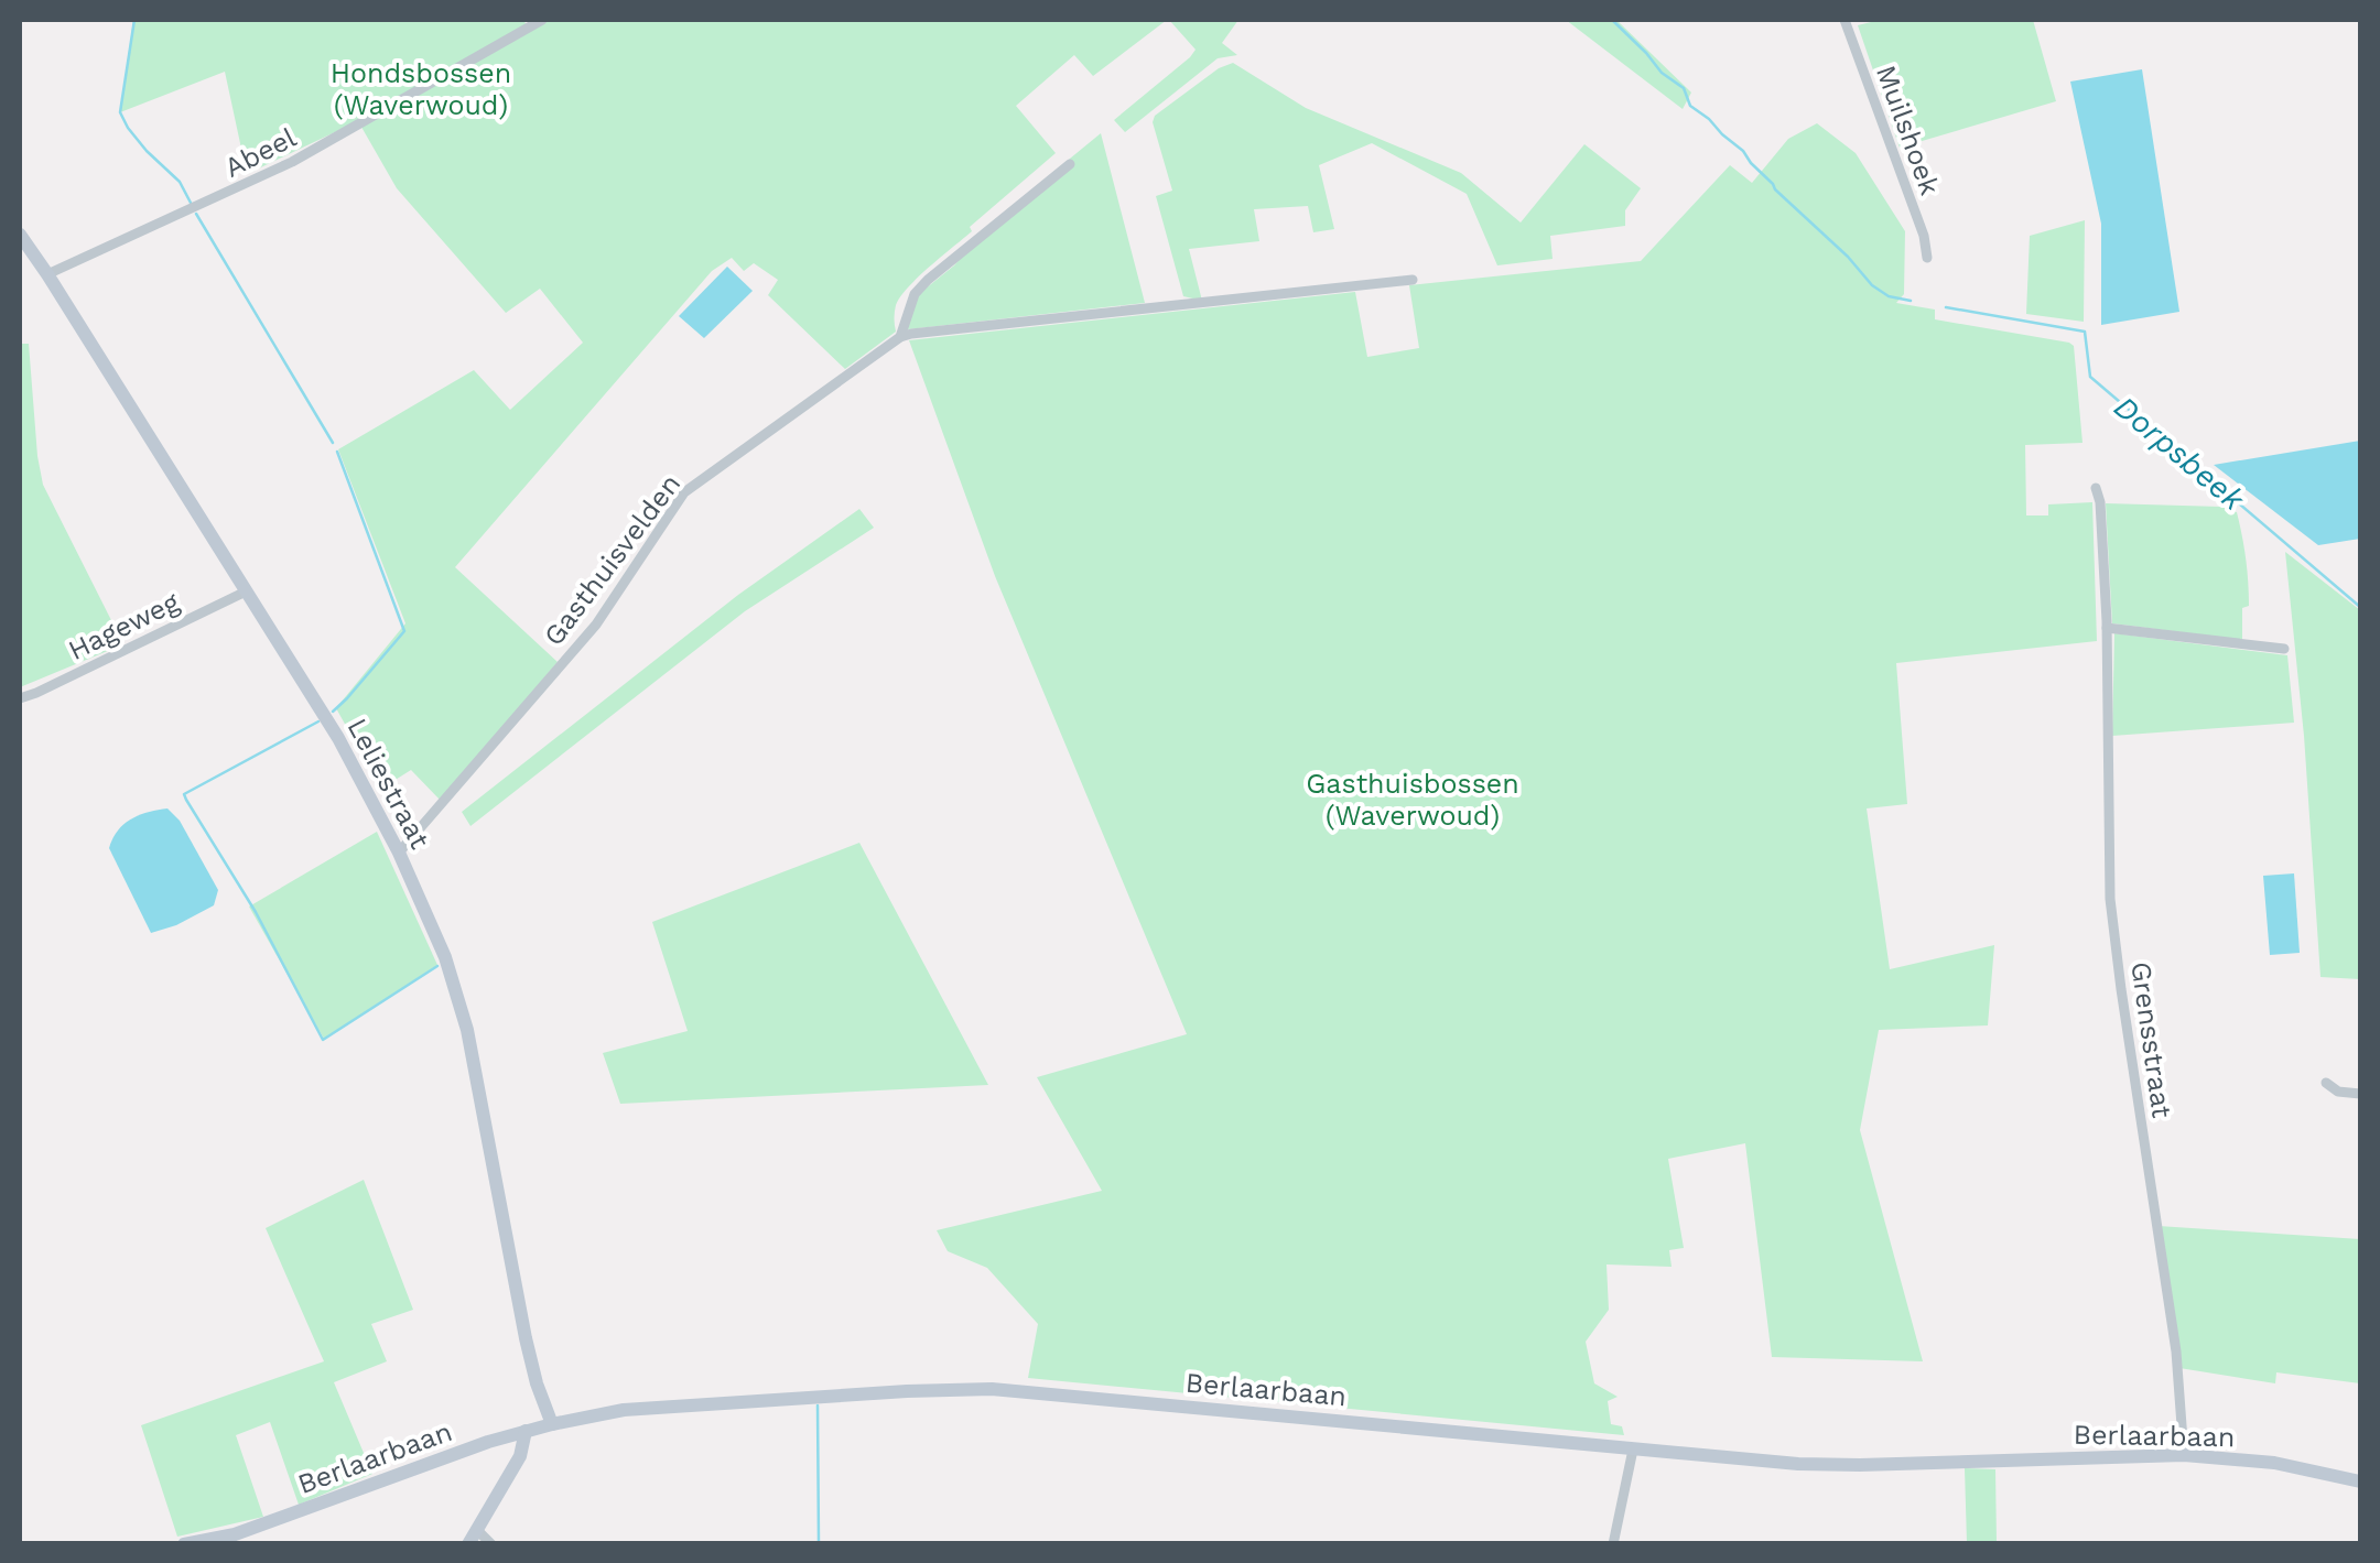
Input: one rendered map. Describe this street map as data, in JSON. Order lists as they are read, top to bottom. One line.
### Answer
{"streets":{"street":["Muilshoek","Abeel","Gasthuisvelden","Hageweg","Leliestraat","Grensstraat","Berlaarbaan"]},"crossings":[["Abeel","Leliestraat"],["Gasthuisvelden","Leliestraat"],["Hageweg","Leliestraat"],["Leliestraat","Berlaarbaan"],["Grensstraat","Berlaarbaan"]],"water":["Dorpsbeek"],"parks":["Hondsbossen (Waverwoud)","Gasthuisbossen (Waverwoud)"]}
